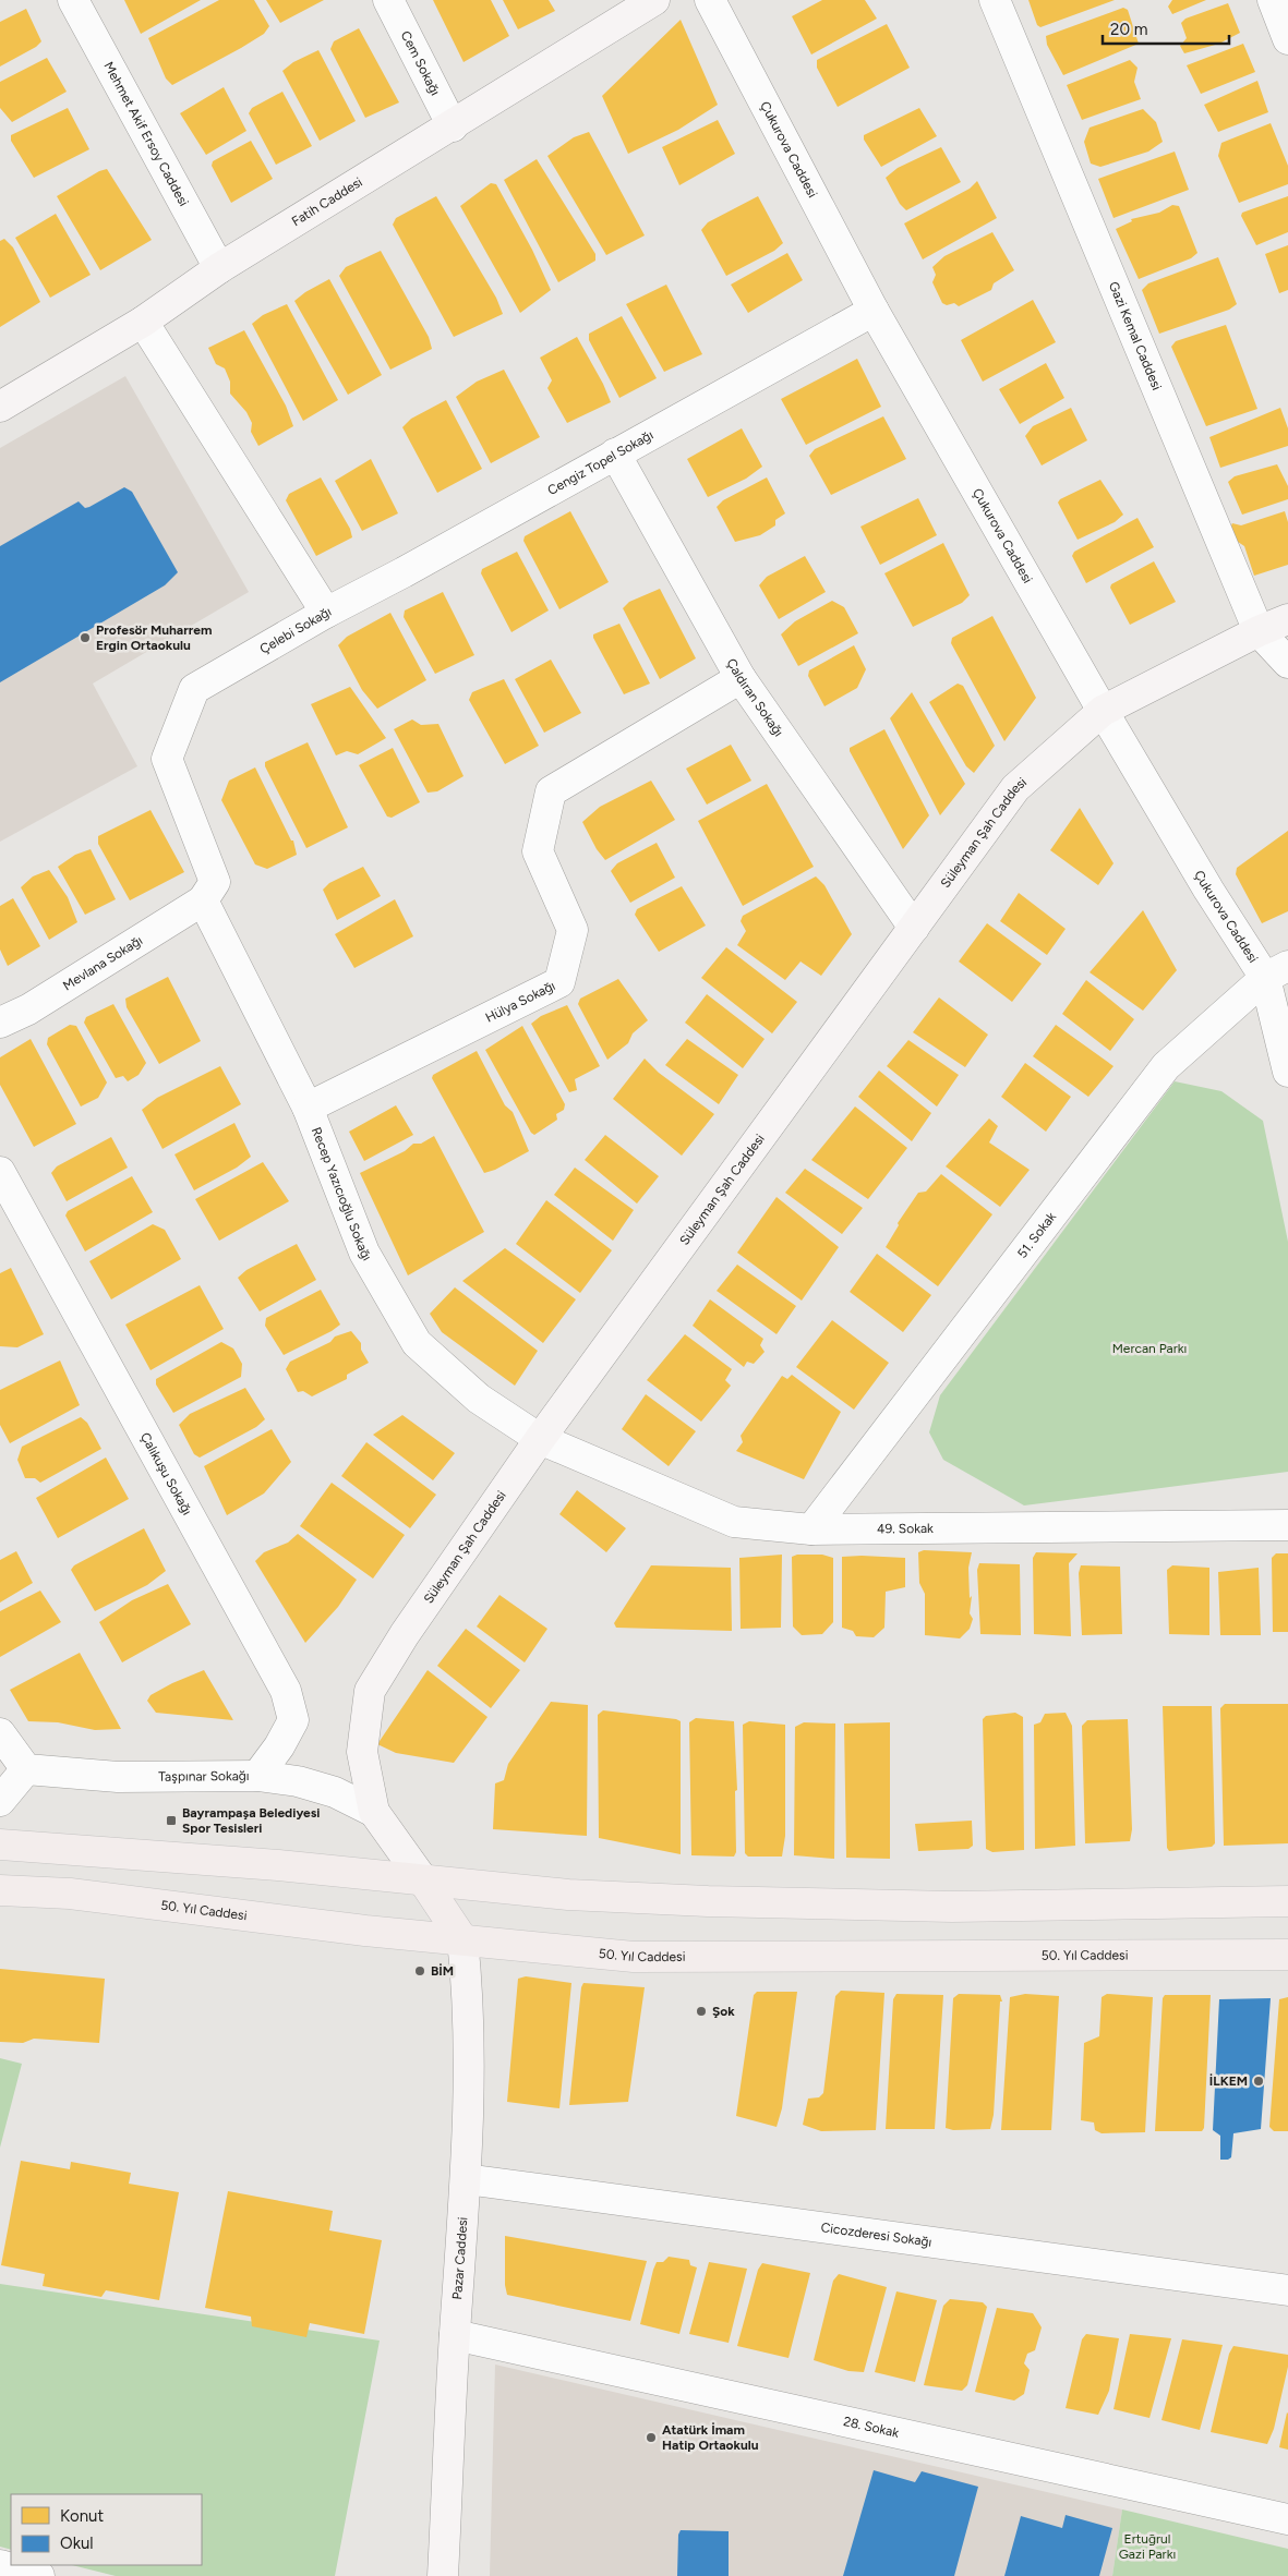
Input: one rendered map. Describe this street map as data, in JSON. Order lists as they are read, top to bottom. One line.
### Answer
{"streets":{"main road":["50. Yıl Caddesi"],"street":["Cem Sokağı","Mehmet Akif Ersoy Caddesi","Çukurova Caddesi","Fatih Caddesi","Gazi Kemal Caddesi","Cengiz Topel Sokağı","Çelebi Sokağı","Çaldıran Sokağı","Süleyman Şah Caddesi","Mevlana Sokağı","Hülya Sokağı","Recep Yazıcıoğlu Sokağı","51. Sokak","Çalıkuşu Sokağı","49. Sokak","Taşpınar Sokağı","Cicozderesi Sokağı","Pazar Caddesi","28. Sokak"]},"crossings":[["Cem Sokağı","Fatih Caddesi"],["Mehmet Akif Ersoy Caddesi","Fatih Caddesi"],["Çukurova Caddesi","Cengiz Topel Sokağı"],["Çukurova Caddesi","Süleyman Şah Caddesi"],["Çukurova Caddesi","51. Sokak"],["Fatih Caddesi","Çelebi Sokağı"],["Gazi Kemal Caddesi","Süleyman Şah Caddesi"],["Cengiz Topel Sokağı","Çelebi Sokağı"],["Cengiz Topel Sokağı","Çaldıran Sokağı"],["Çelebi Sokağı","Mevlana Sokağı"],["Çelebi Sokağı","Recep Yazıcıoğlu Sokağı"],["Çaldıran Sokağı","Süleyman Şah Caddesi"],["Çaldıran Sokağı","Hülya Sokağı"],["Süleyman Şah Caddesi","Recep Yazıcıoğlu Sokağı"],["Süleyman Şah Caddesi","49. Sokak"],["Süleyman Şah Caddesi","Taşpınar Sokağı"],["Mevlana Sokağı","Recep Yazıcıoğlu Sokağı"],["Hülya Sokağı","Recep Yazıcıoğlu Sokağı"],["Recep Yazıcıoğlu Sokağı","49. Sokak"],["51. Sokak","49. Sokak"],["Çalıkuşu Sokağı","Taşpınar Sokağı"],["50. Yıl Caddesi","Pazar Caddesi"],["Cicozderesi Sokağı","Pazar Caddesi"],["Pazar Caddesi","28. Sokak"]],"parks":["Mercan Parkı","Ertuğrul Gazi Parkı"],"places":{"other":["Profesör Muharrem Ergin Ortaokulu","BİM","Şok","İLKEM","Atatürk İmam Hatip Ortaokulu"],"transit":["Bayrampaşa Belediyesi Spor Tesisleri"]},"legend":["Konut","Okul"],"scale_bar":"20 m"}
